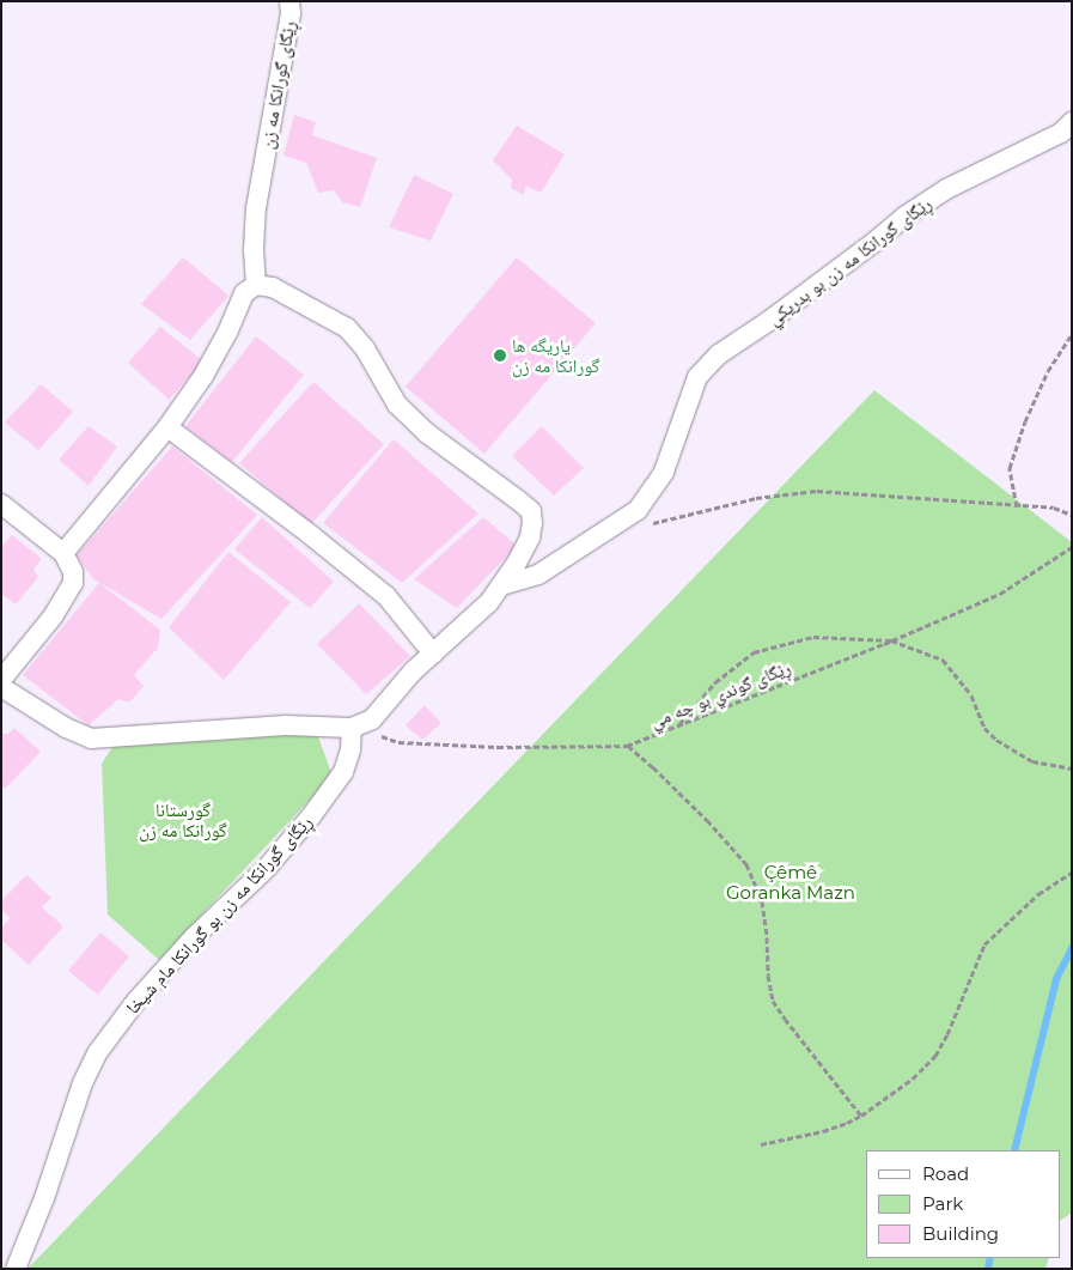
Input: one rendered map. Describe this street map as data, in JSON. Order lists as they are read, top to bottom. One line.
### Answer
{"streets":{"street":["ڕێگای گورانكا مه زن","ڕێگای گورانكا مه زن بو بدريكي","ڕێگای گورانكا مه زن بو گورانکا مام شيخا"],"path":["ڕێگای گوندي بو چه مي"]},"crossings":[["ڕێگای گوندي بو چه مي","ڕێگای گورانكا مه زن بو گورانکا مام شيخا"]],"parks":["گورستانا گورانكا مه زن","Çêmê Goranka Mazn"],"places":["ياريگه ها گورانكا مه زن"],"legend":["Road","Park","Building"]}
